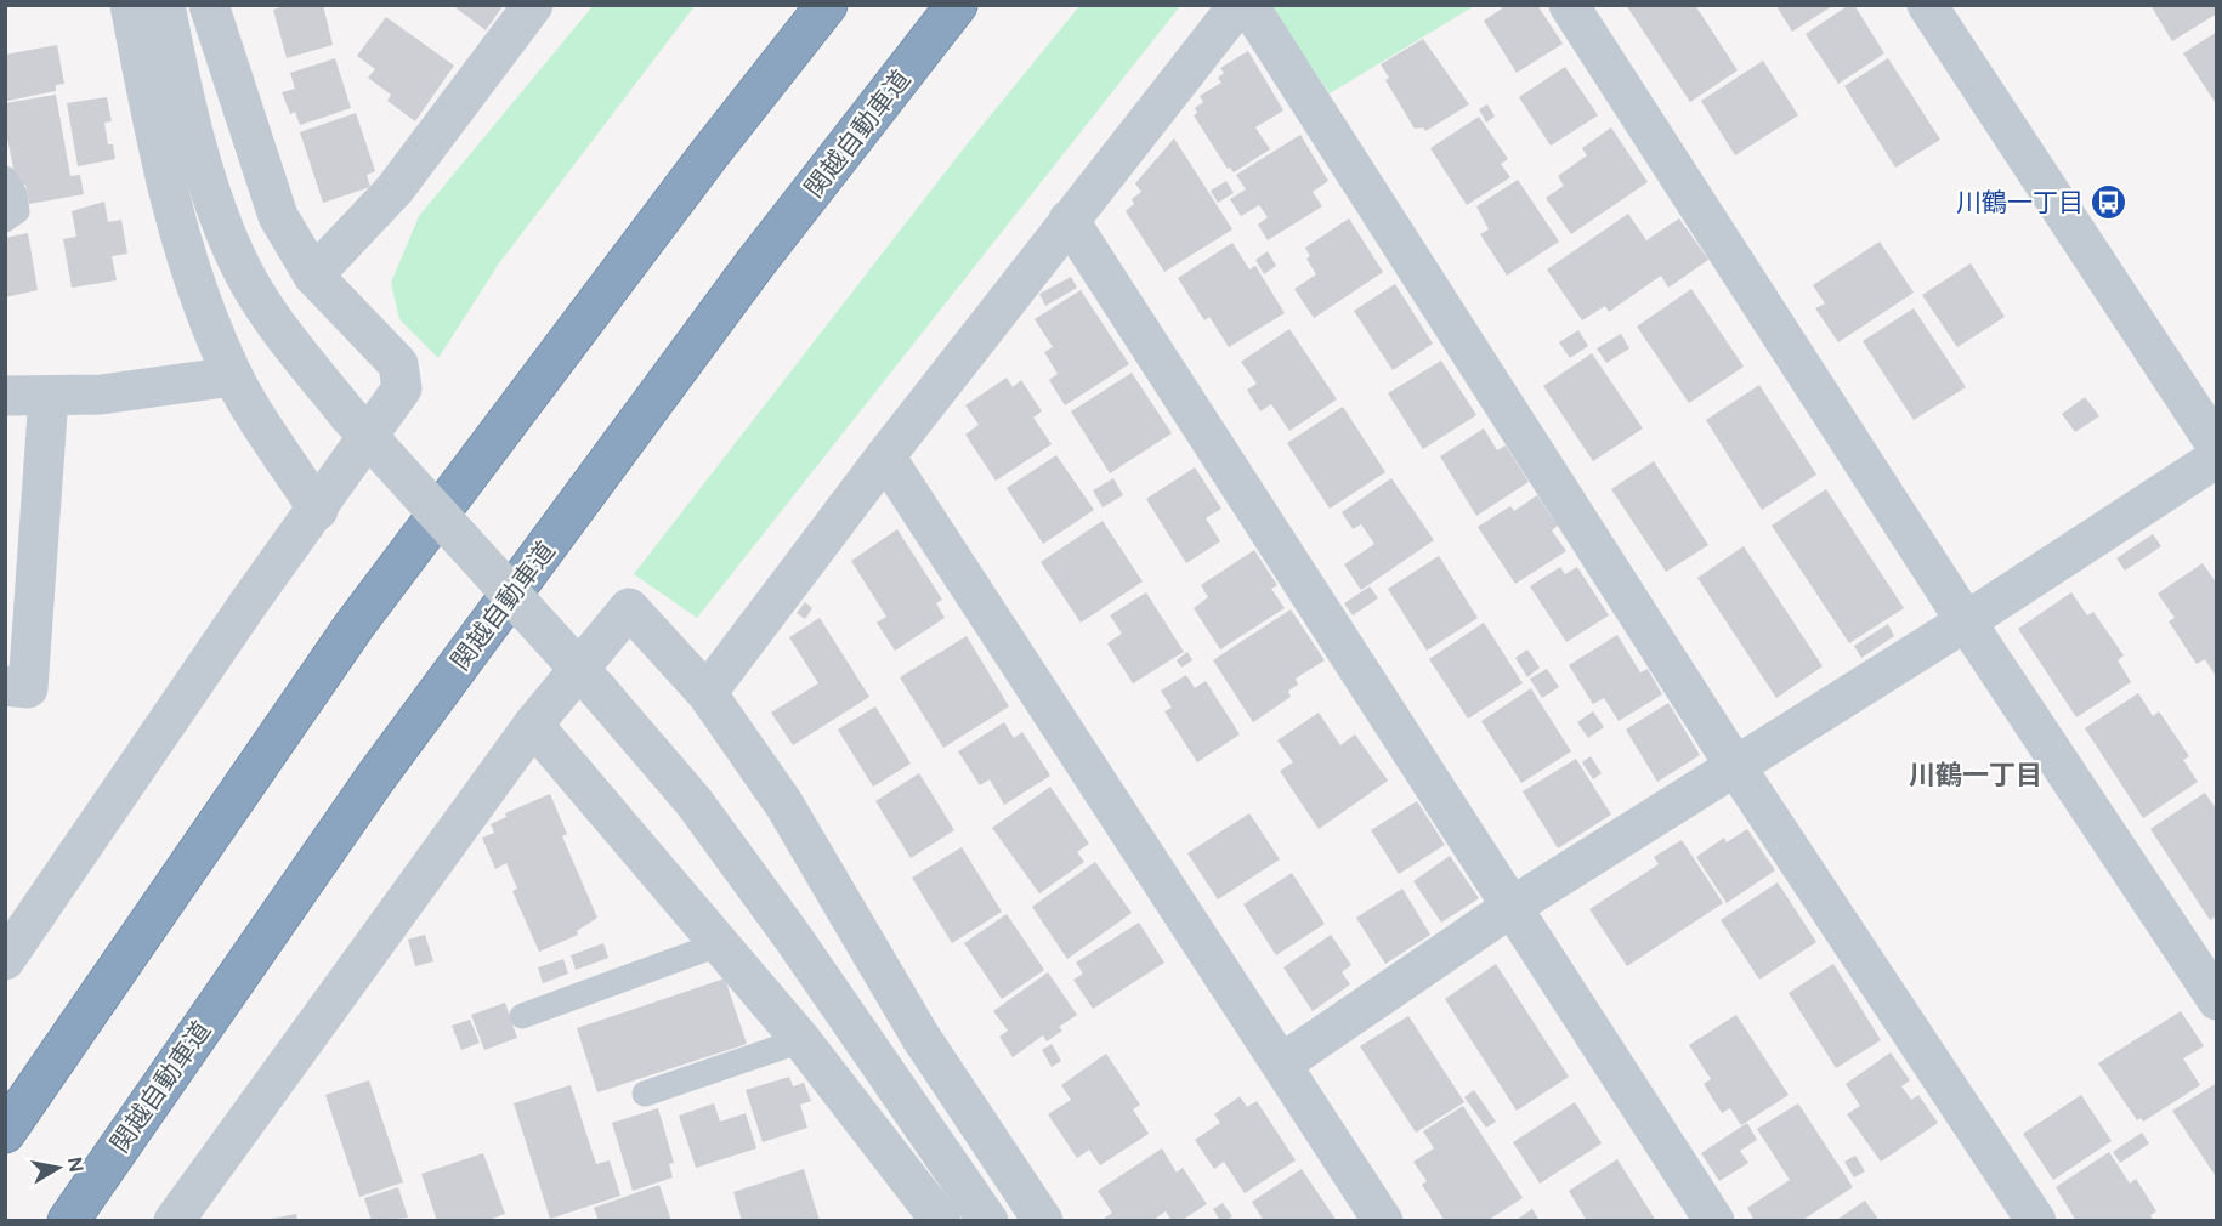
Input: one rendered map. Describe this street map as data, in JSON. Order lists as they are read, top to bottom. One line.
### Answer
{"streets":{"highway":["関越自動車道"]},"districts":["川鶴一丁目"],"places":{"bus stop":["川鶴一丁目"]},"north":"right"}
